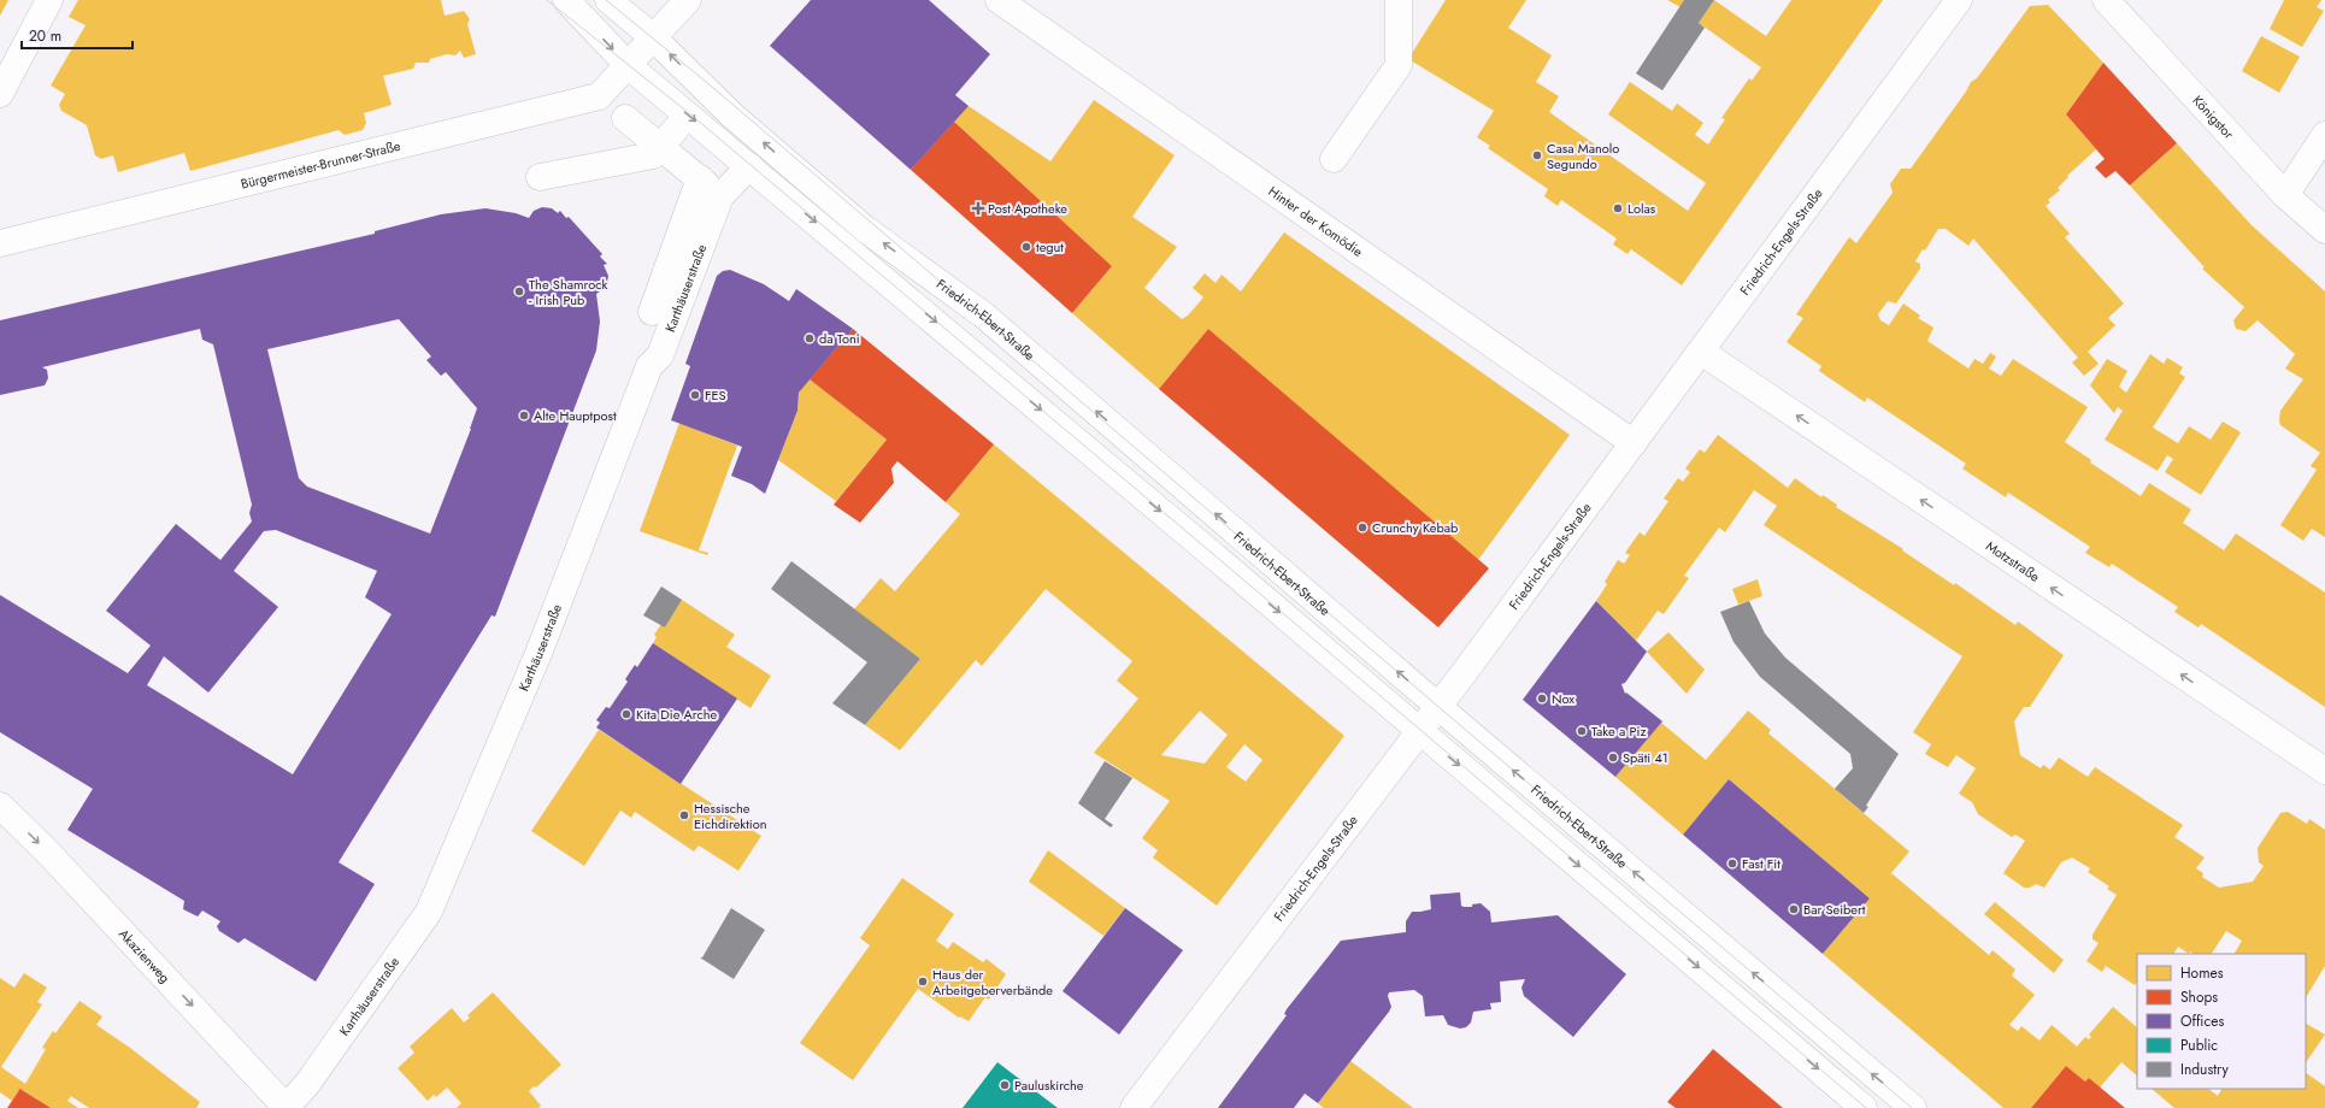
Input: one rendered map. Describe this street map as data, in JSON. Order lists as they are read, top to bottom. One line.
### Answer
{"streets":{"street":["Königstor","Bürgermeister-Brunner-Straße","Hinter der Komödie","Friedrich-Engels-Straße","Karthäuserstraße","Friedrich-Ebert-Straße","Motzstraße","Akazienweg"]},"crossings":[["Hinter der Komödie","Friedrich-Engels-Straße"],["Friedrich-Engels-Straße","Friedrich-Ebert-Straße"],["Friedrich-Engels-Straße","Motzstraße"],["Karthäuserstraße","Akazienweg"]],"one_way":["Motzstraße","Akazienweg"],"places":{"other":["Casa Manolo Segundo","Lolas","tegut","The Shamrock - Irish Pub","da Toni","FES","Alte Hauptpost","Crunchy Kebab","Nox","Kita Die Arche","Take a Piz","Späti 41","Hessische Eichdirektion","Fast Fit","Bar Seibert","Haus der Arbeitgeberverbände","Pauluskirche"],"health":["Post Apotheke"]},"legend":["Homes","Shops","Offices","Public","Industry"],"scale_bar":"20 m"}
